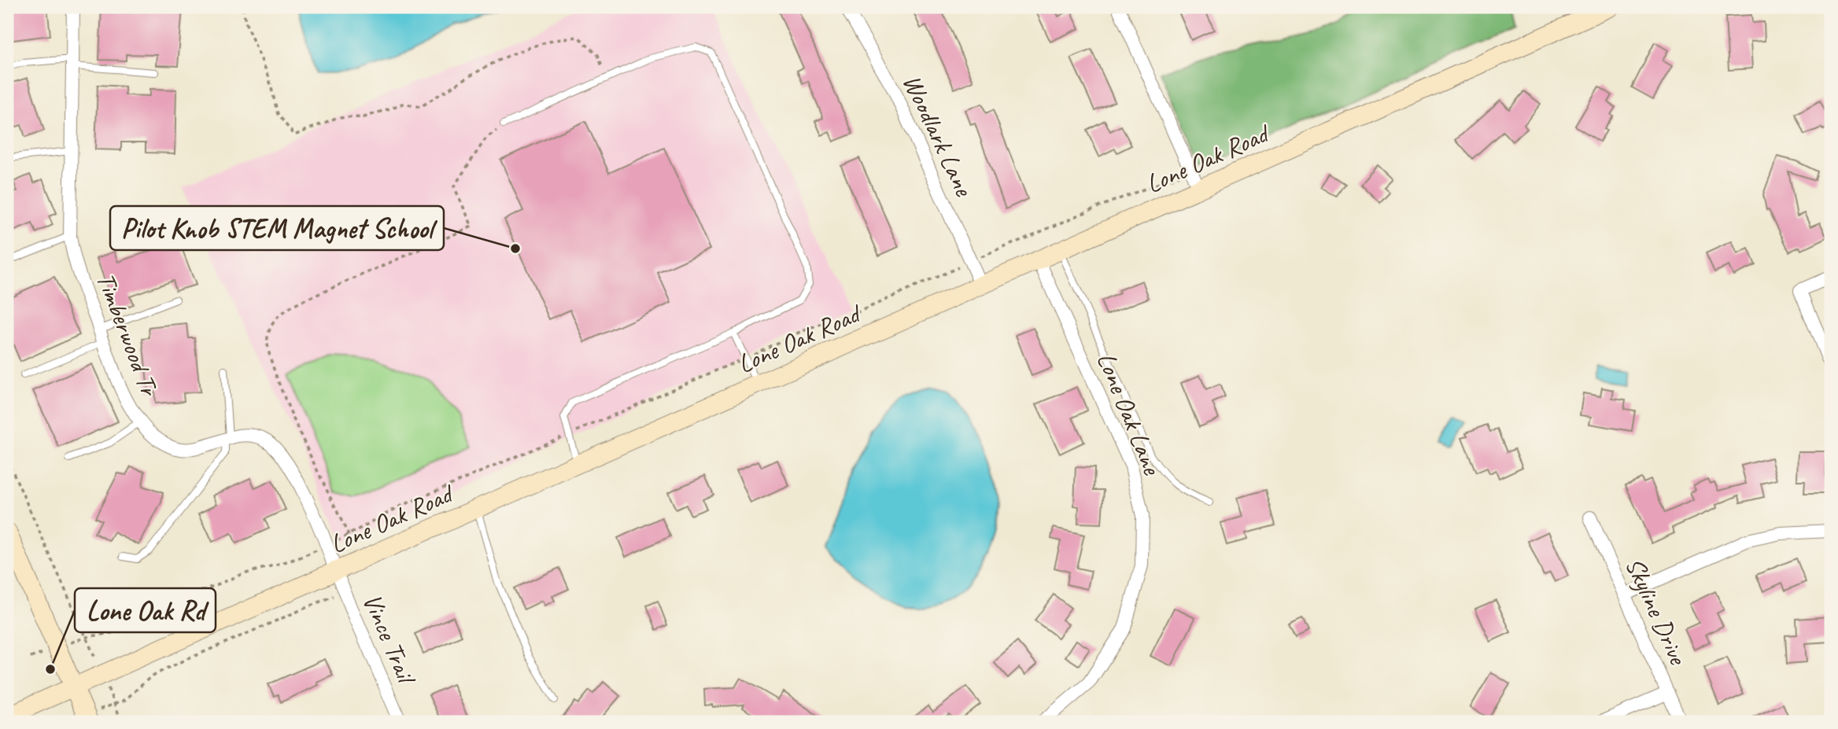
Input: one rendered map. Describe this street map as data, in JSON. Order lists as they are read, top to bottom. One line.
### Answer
{"streets":{"main road":["Lone Oak Road"],"street":["Woodlark Lane","Timberwood Tr","Lone Oak Lane","Skyline Drive","Vince Trail"]},"crossings":[["Woodlark Lane","Lone Oak Road"],["Lone Oak Road","Timberwood Tr"],["Lone Oak Road","Lone Oak Lane"],["Lone Oak Road","Vince Trail"],["Timberwood Tr","Vince Trail"]],"places":["Pilot Knob STEM Magnet School","Lone Oak Rd"]}
